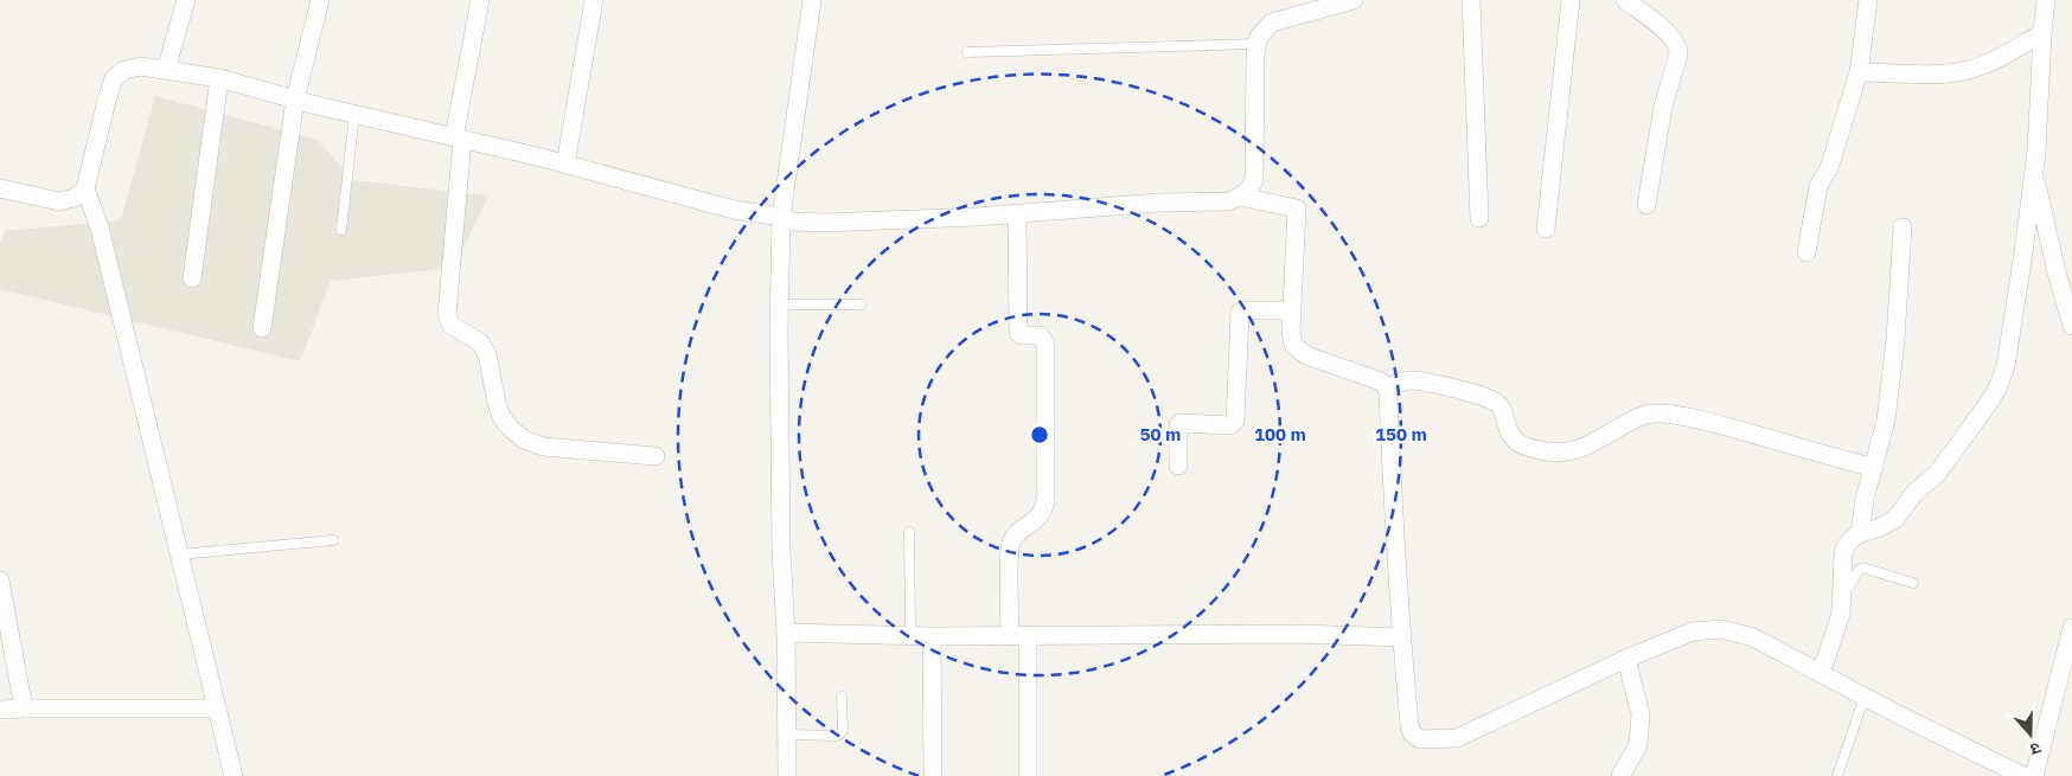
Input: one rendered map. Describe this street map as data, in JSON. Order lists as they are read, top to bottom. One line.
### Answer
{"north":"bottom","rings":["50 m","100 m","150 m"]}
